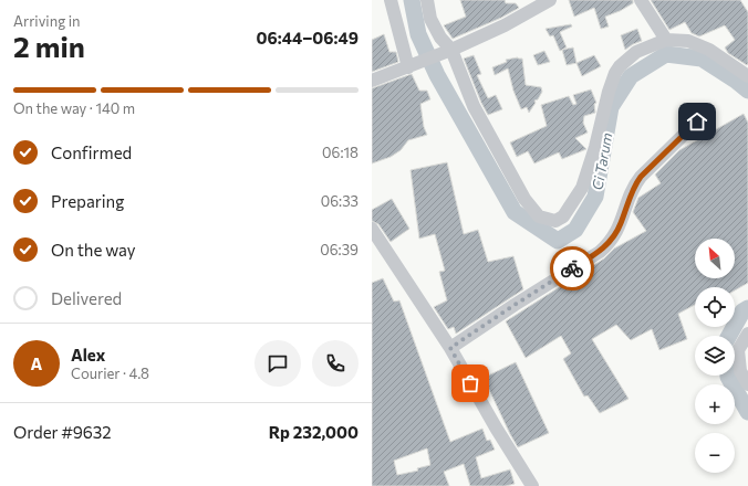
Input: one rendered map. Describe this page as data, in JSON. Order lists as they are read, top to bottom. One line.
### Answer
{"water":["Ci Tarum"],"north":"top left","page":{"heading":["2 min","Arriving in","06:44–06:49"],"panel":["Alex","Courier · 4.8","Order #9632","Rp 232,000"],"bar":"On the way · 140 m","list":[["Confirmed","06:18"],["Preparing","06:33"],["On the way","06:39"],"Delivered"],"map_buttons":["+","−"],"round":"A"}}
